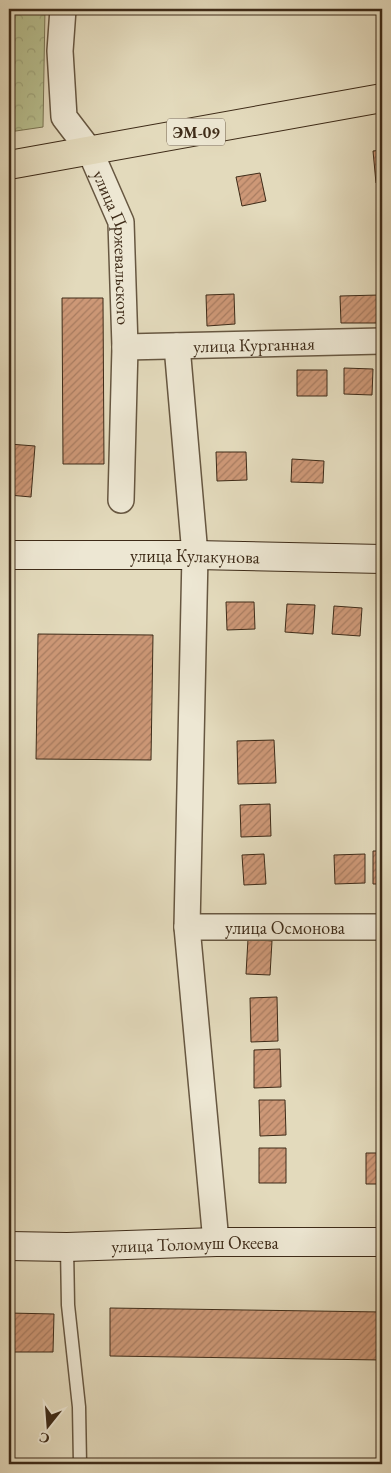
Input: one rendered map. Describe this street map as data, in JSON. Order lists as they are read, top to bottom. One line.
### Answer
{"streets":{"highway":["ЭМ-09"],"street":["улица Пржевальского","улица Курганная","улица Кулакунова","улица Осмонова","улица Толомуш Океева"]},"crossings":[["ЭМ-09","улица Пржевальского"],["улица Пржевальского","улица Курганная"]],"north":"bottom"}
